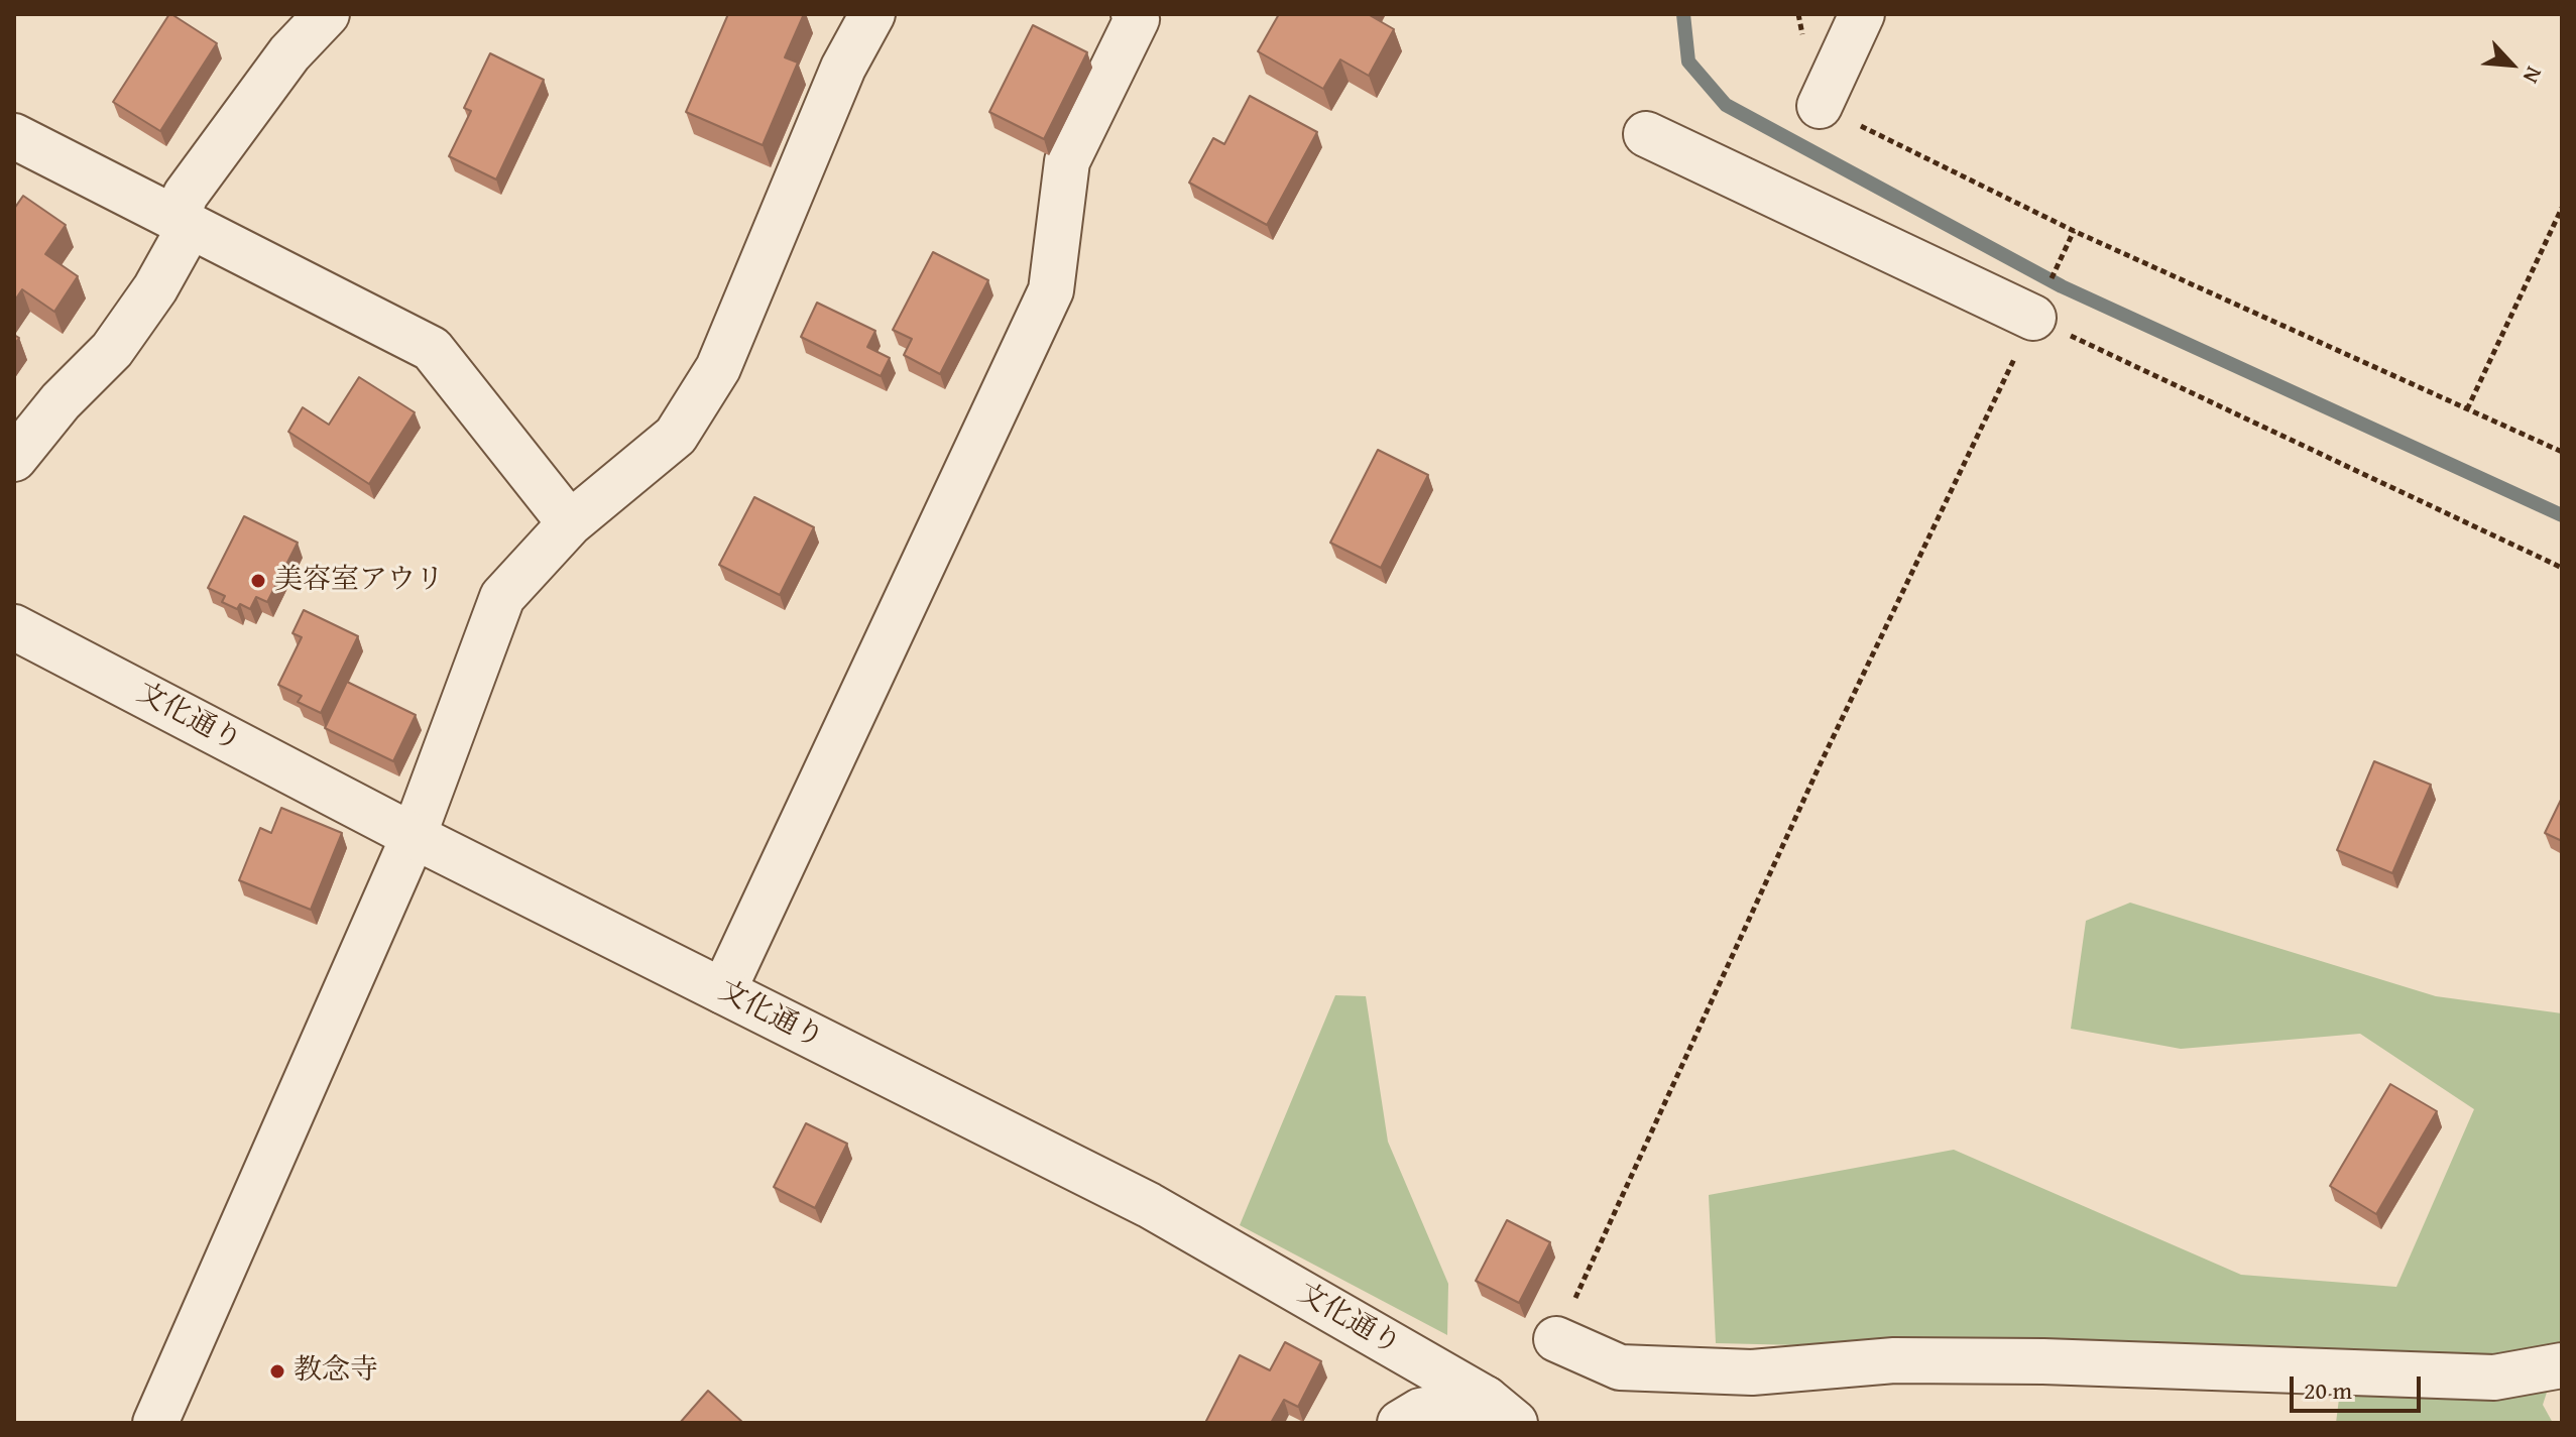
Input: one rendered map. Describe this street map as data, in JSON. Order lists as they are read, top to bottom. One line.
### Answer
{"streets":{"street":["文化通り"]},"places":["美容室アウリ","教念寺"],"scale_bar":"20 m","north":"bottom right"}
